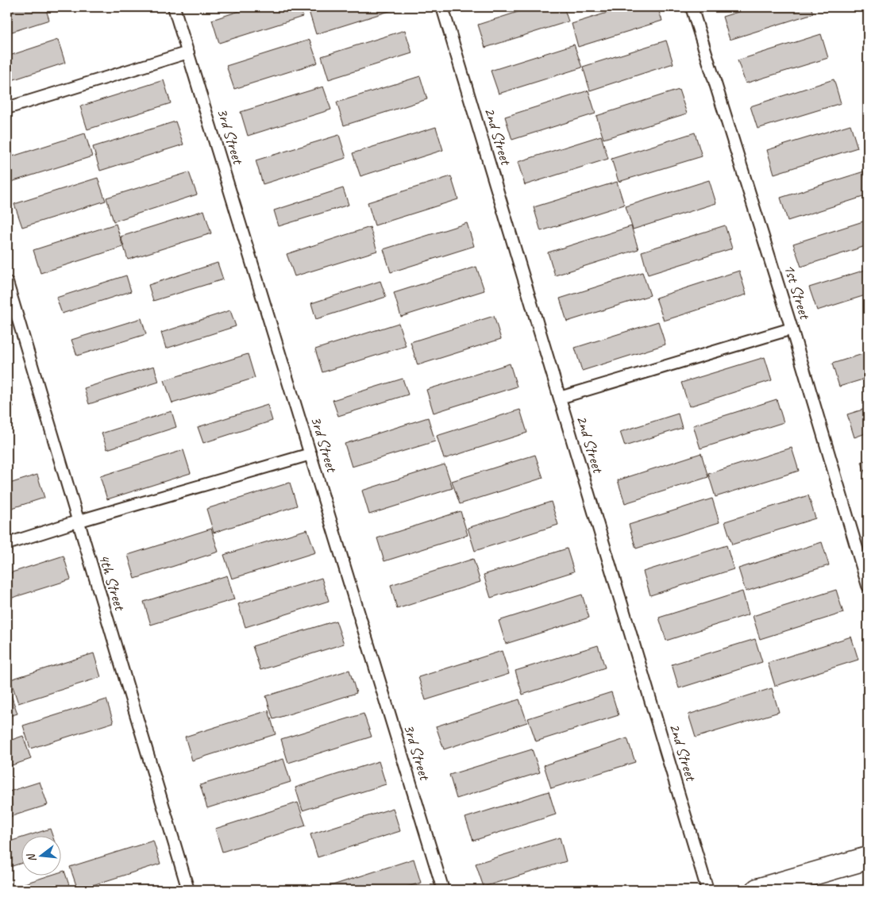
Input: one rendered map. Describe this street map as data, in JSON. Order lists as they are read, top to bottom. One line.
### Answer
{"streets":{"lane":["3rd Street","2nd Street","1st Street","4th Street"]},"north":"left"}
